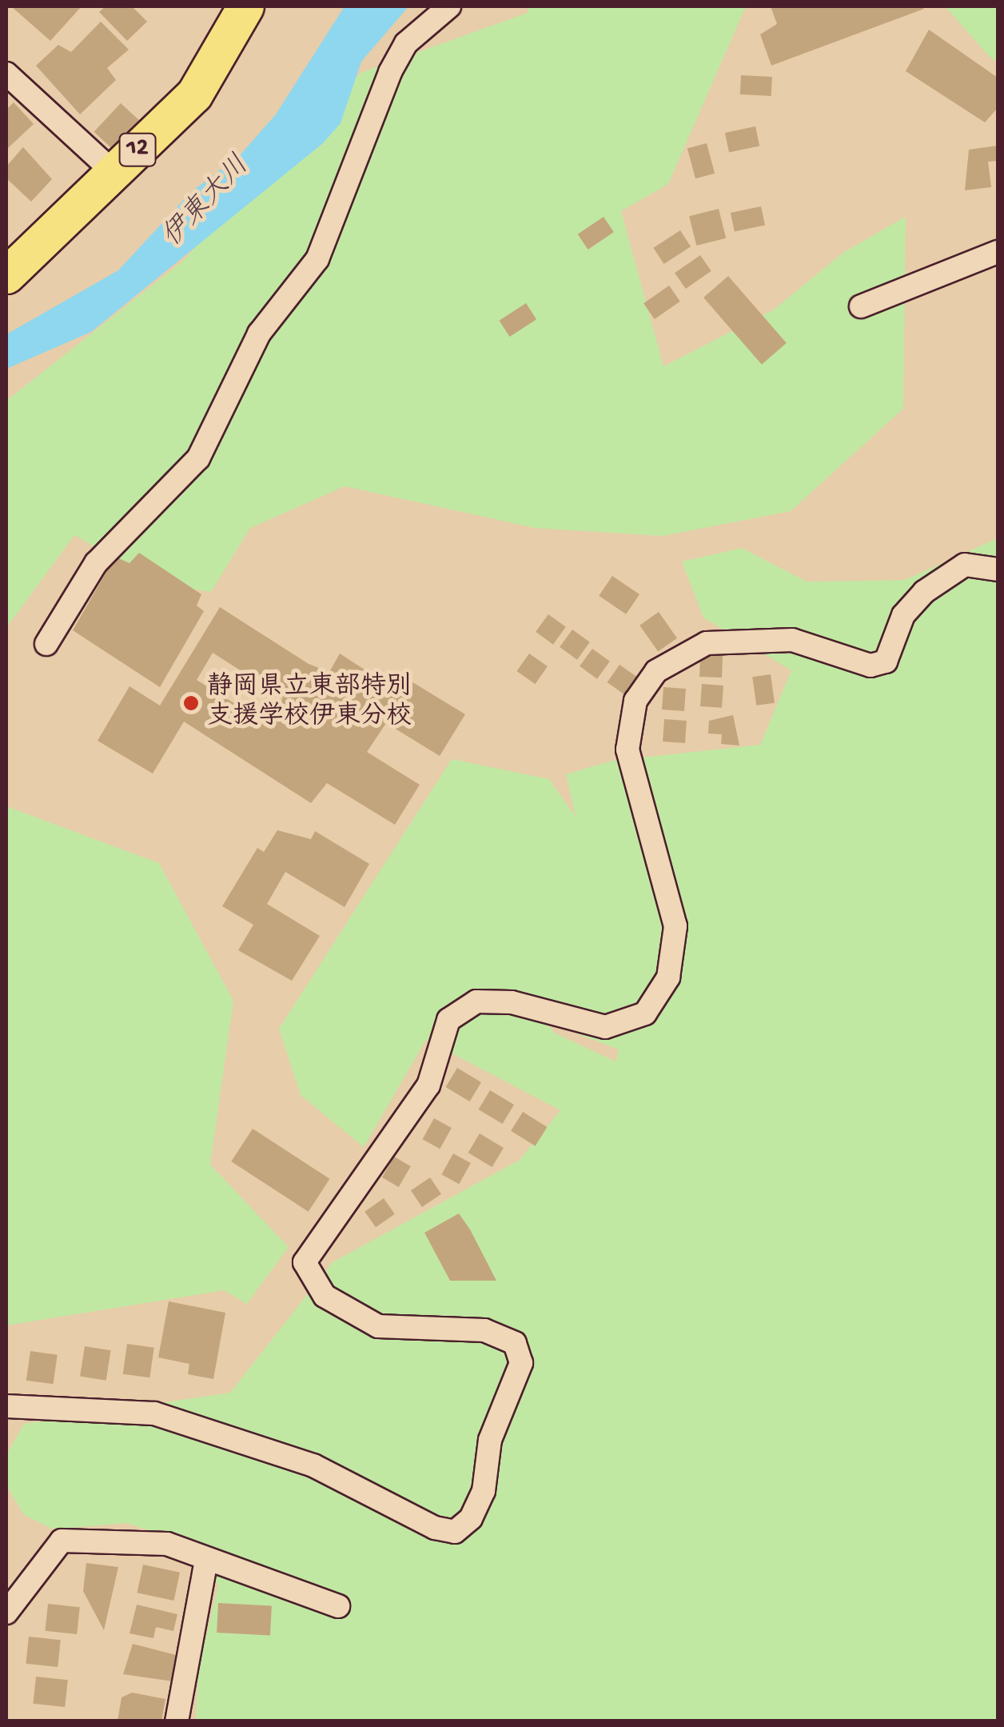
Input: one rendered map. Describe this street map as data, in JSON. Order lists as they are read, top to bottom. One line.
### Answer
{"streets":{"main road":["12"]},"water":["伊東大川"],"places":["静岡県立東部特別 支援学校伊東分校"]}
